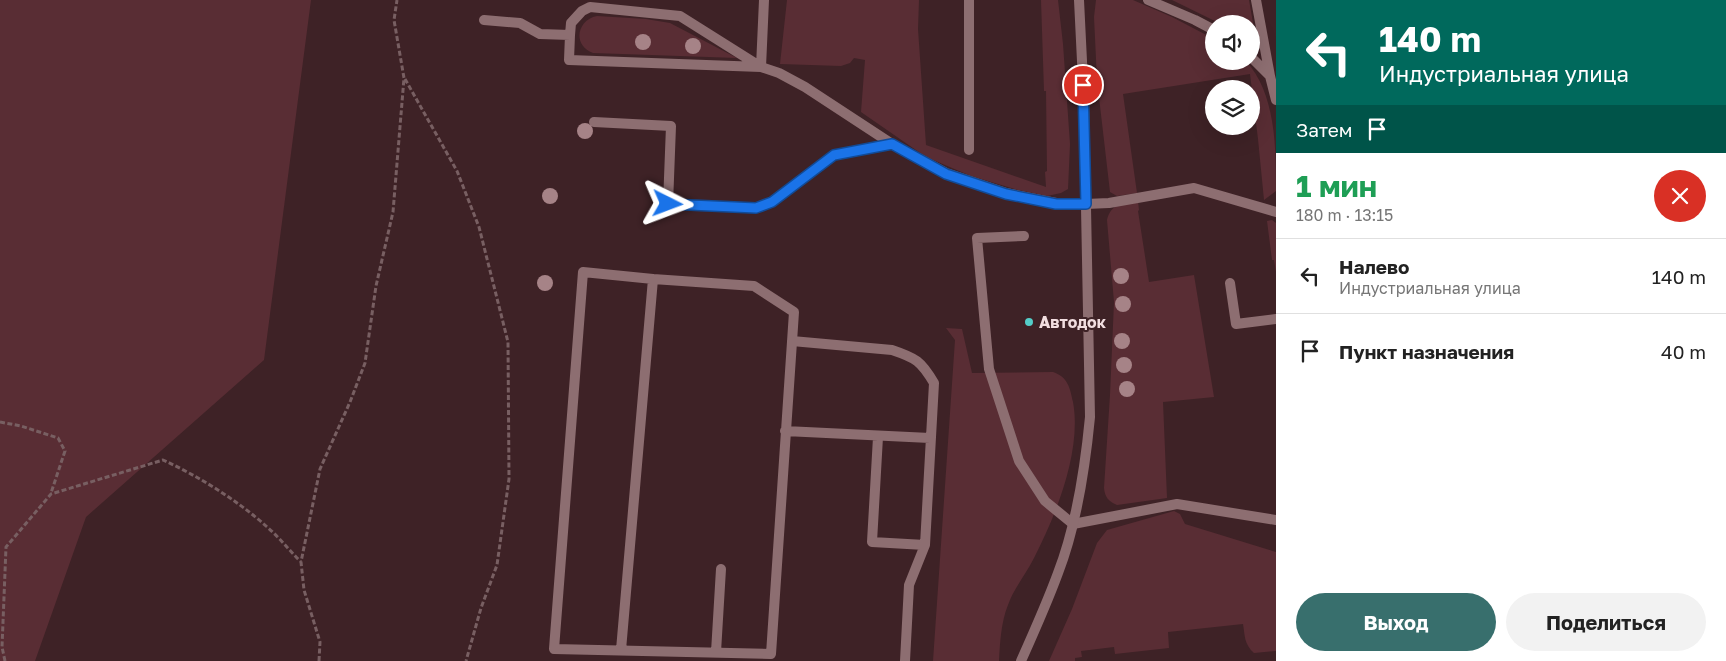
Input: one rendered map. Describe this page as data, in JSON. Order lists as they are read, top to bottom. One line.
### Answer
{"places":["Автодок"],"page":{"turn":["140 m","Индустриальная улица"],"then":"Затем","heading":["1 мин","180 m · 13:15"],"list":[{"name":"Налево","note":"Индустриальная улица","value":"140 m"},{"name":"Пункт назначения","value":"40 m"}],"buttons":["Выход","Поделиться"]}}
